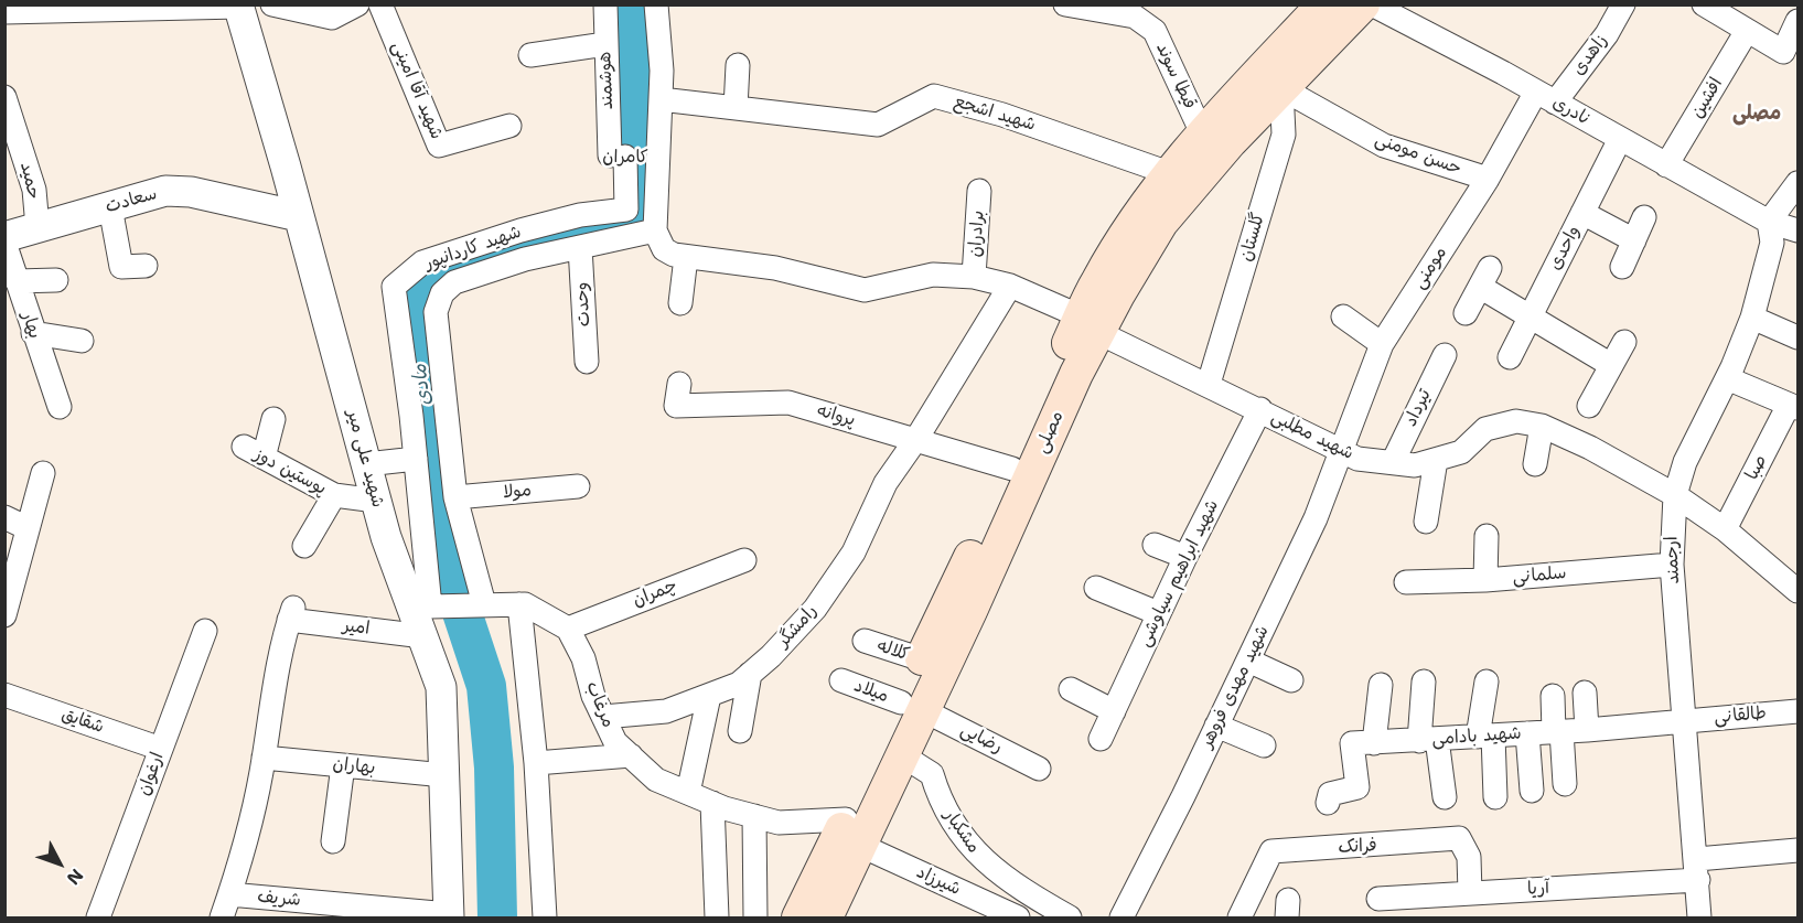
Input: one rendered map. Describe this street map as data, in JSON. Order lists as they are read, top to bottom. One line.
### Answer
{"streets":{"main road":["مصلی"],"street":["زاهدی","قیطا سوند","هوشمند","شهید آقا امینی","افشین","نادری","شهید اشجع","حسن مومنی","کامران","حمید","سعادت","برادران","گلستان","شهید کاردانپور","واحدی","مومنی","وحدت","بهار","تیرداد","پروانه","شهید مطلبی","شهید علی میر","صبا","پوستین دوز","مولا","ارجمند","شهید ابراهیم سیاوشی","سلمانی","چمران","رامشگر","امیر","کلاله","شهید مهدی فروهر","میلاد","مرغاب","طالقانی","شقایق","شهید بادامی","رضایی","بهاران","ارغوان","مشکبار","فرانک","شیرزاد","آریا","شریف"]},"crossings":[["زاهدی","نادری"],["زاهدی","مومنی"],["قیطا سوند","مصلی"],["هوشمند","کامران"],["هوشمند","شهید کاردانپور"],["افشین","نادری"],["نادری","واحدی"],["نادری","مومنی"],["نادری","ارجمند"],["شهید اشجع","مصلی"],["حسن مومنی","گلستان"],["حسن مومنی","مومنی"],["حسن مومنی","مصلی"],["کامران","شهید کاردانپور"],["حمید","سعادت"],["سعادت","شهید علی میر"],["برادران","شهید مطلبی"],["گلستان","مصلی"],["گلستان","شهید مطلبی"],["شهید کاردانپور","وحدت"],["شهید کاردانپور","شهید علی میر"],["شهید کاردانپور","مولا"],["مومنی","شهید مطلبی"],["مومنی","شهید مهدی فروهر"],["تیرداد","شهید مطلبی"],["پروانه","مصلی"],["پروانه","رامشگر"],["مصلی","شهید مطلبی"],["مصلی","کلاله"],["مصلی","میلاد"],["مصلی","مرغاب"],["مصلی","رضایی"],["مصلی","مشکبار"],["مصلی","شیرزاد"],["شهید مطلبی","صبا"],["شهید مطلبی","ارجمند"],["شهید مطلبی","شهید ابراهیم سیاوشی"],["شهید مطلبی","رامشگر"],["شهید مطلبی","شهید مهدی فروهر"],["شهید علی میر","پوستین دوز"],["شهید علی میر","امیر"],["شهید علی میر","بهاران"],["شهید علی میر","شریف"],["ارجمند","سلمانی"],["ارجمند","طالقانی"],["ارجمند","شهید بادامی"],["ارجمند","آریا"],["چمران","مرغاب"],["رامشگر","مرغاب"],["امیر","بهاران"],["میلاد","رضایی"],["مرغاب","شیرزاد"],["طالقانی","شهید بادامی"],["شقایق","ارغوان"],["فرانک","آریا"]],"districts":["مصلی"],"water":["مادی"],"north":"bottom right"}
